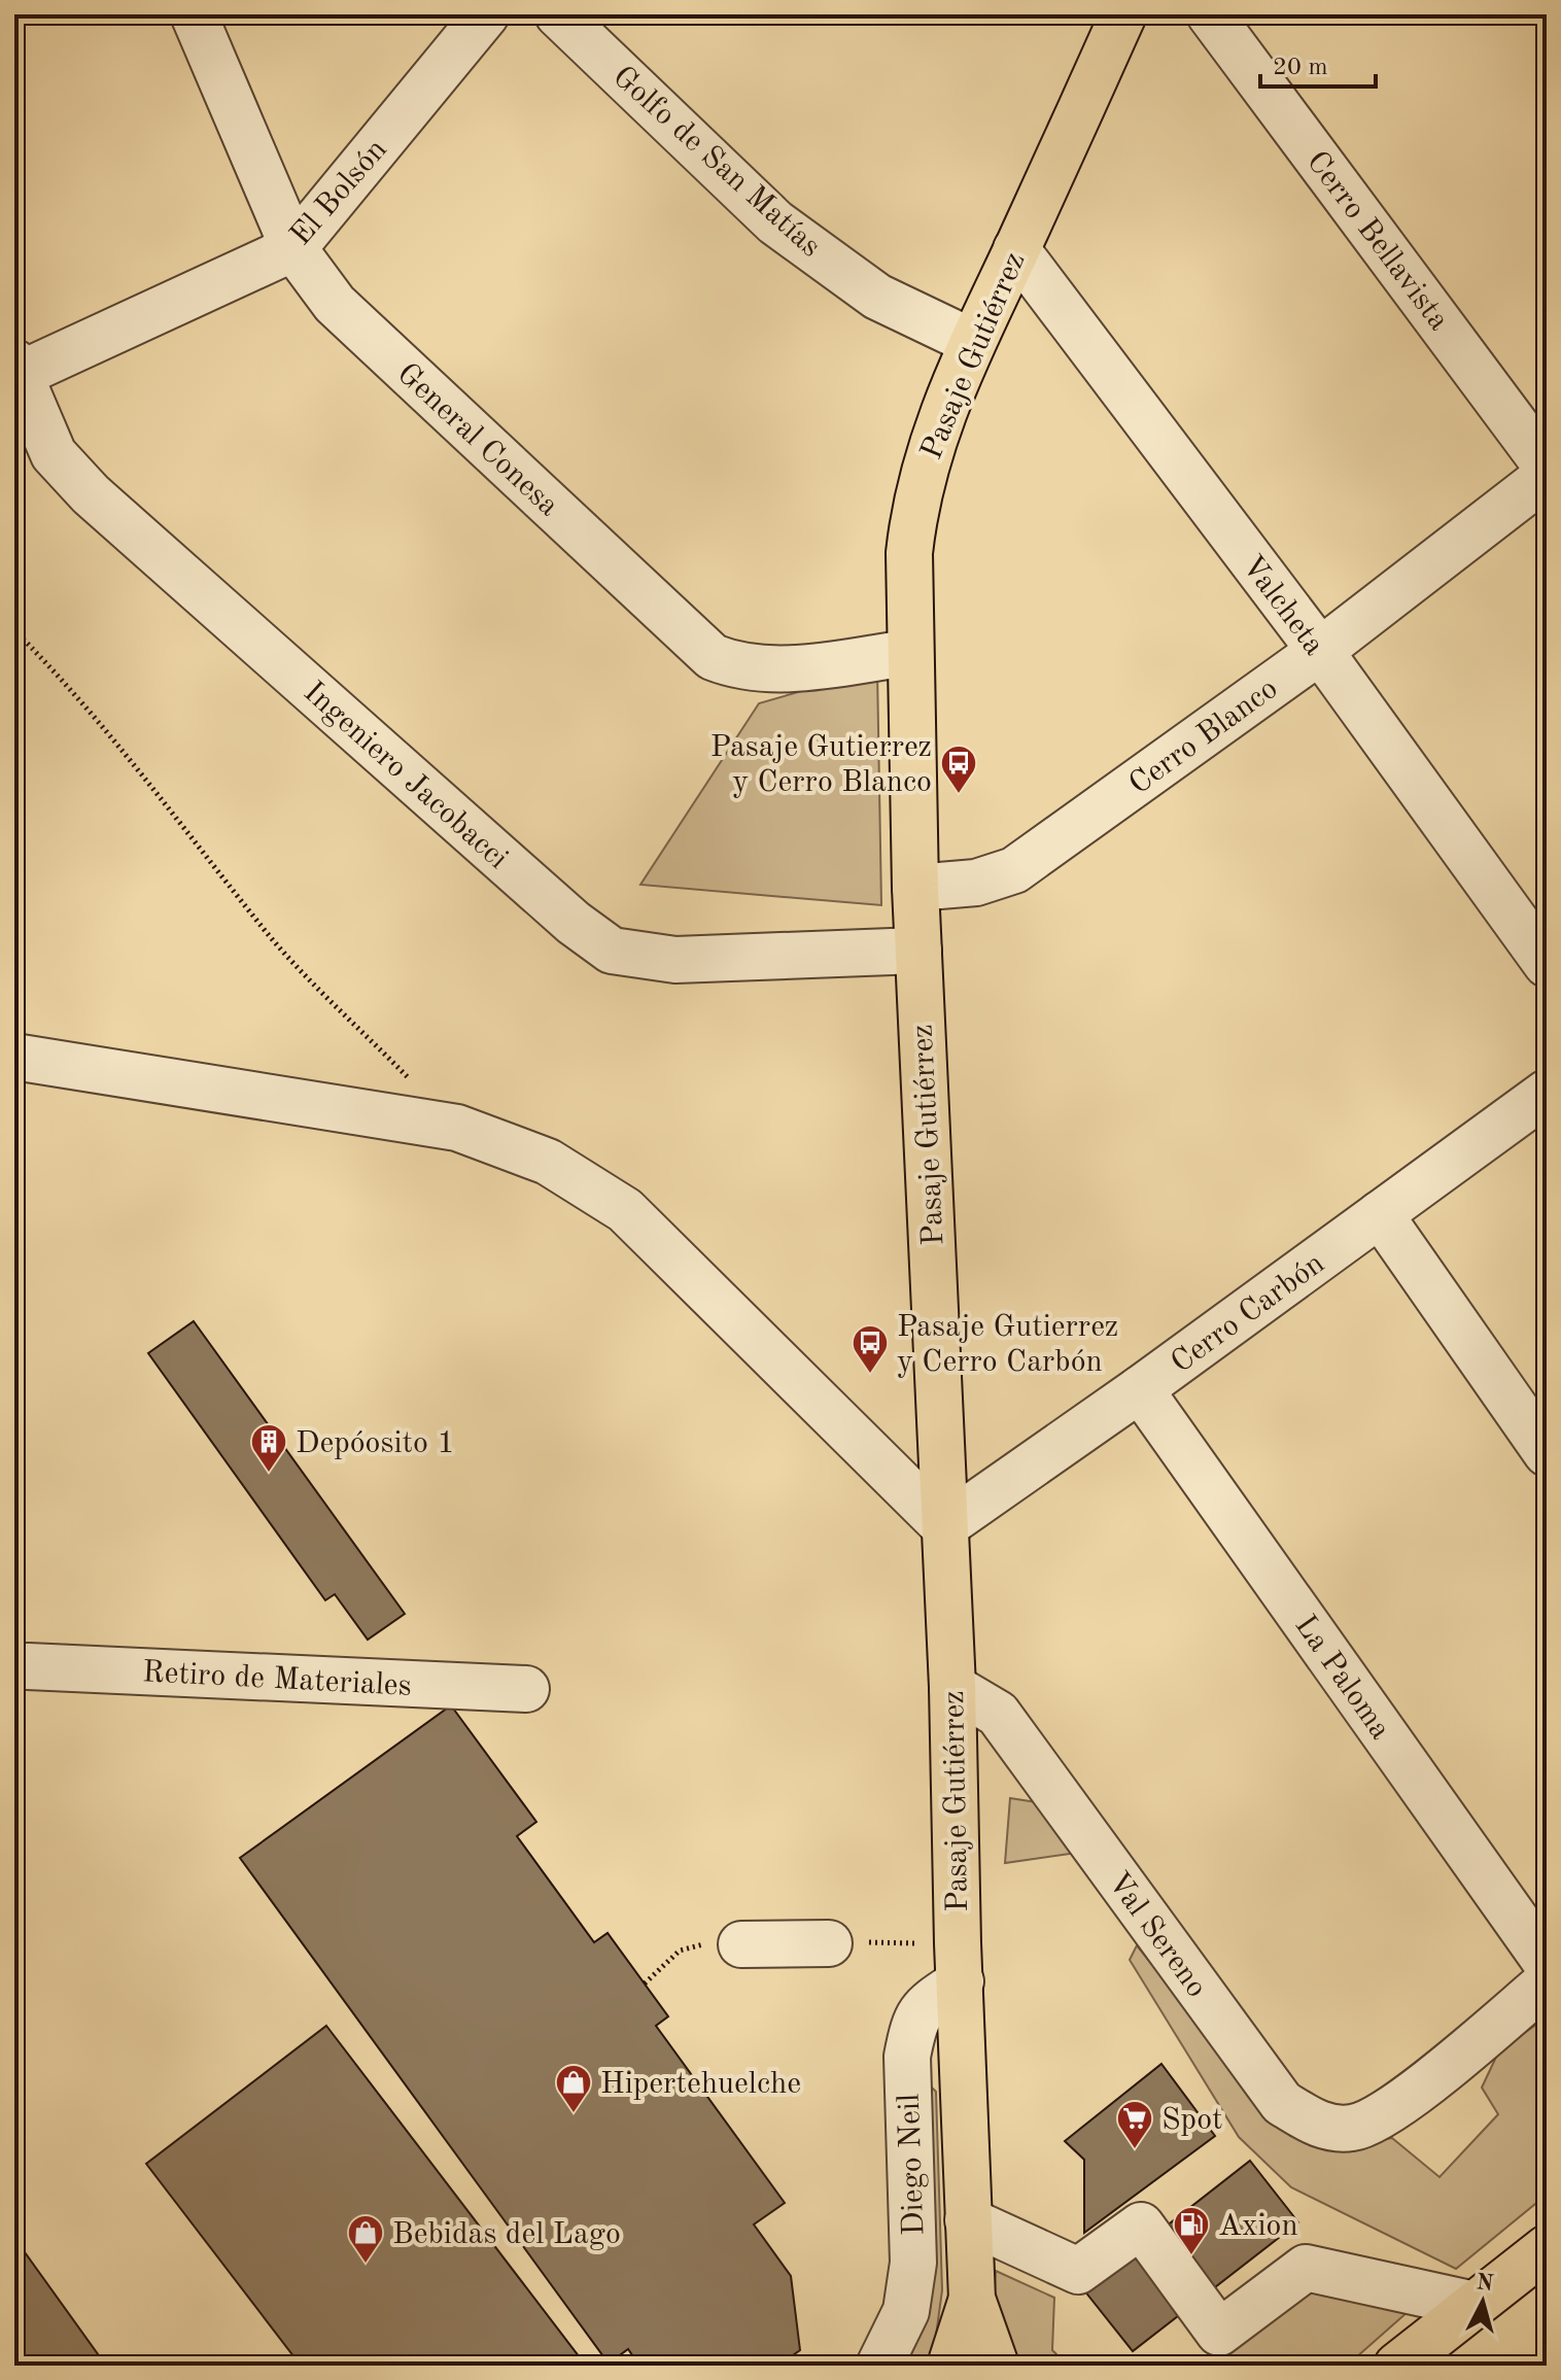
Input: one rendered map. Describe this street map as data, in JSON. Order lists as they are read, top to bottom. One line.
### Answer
{"streets":{"main road":["Pasaje Gutiérrez"],"street":["Golfo de San Matías","El Bolsón","Cerro Bellavista","General Conesa","Valcheta","Cerro Blanco","Ingeniero Jacobacci","Cerro Carbón","La Paloma","Retiro de Materiales","Val Sereno","Diego Neil"]},"crossings":[["Golfo de San Matías","Pasaje Gutiérrez"],["El Bolsón","General Conesa"],["El Bolsón","Ingeniero Jacobacci"],["Pasaje Gutiérrez","General Conesa"],["Pasaje Gutiérrez","Valcheta"],["Pasaje Gutiérrez","Cerro Blanco"],["Pasaje Gutiérrez","Ingeniero Jacobacci"],["Pasaje Gutiérrez","Cerro Carbón"],["Pasaje Gutiérrez","Val Sereno"],["Pasaje Gutiérrez","Diego Neil"],["Valcheta","Cerro Blanco"],["Cerro Carbón","La Paloma"]],"places":{"bus stop":["Pasaje Gutierrez y Cerro Blanco","Pasaje Gutierrez y Cerro Carbón"],"building":["Depóosito 1"],"shop":["Hipertehuelche","Bebidas del Lago"],"supermarket":["Spot"],"fuel station":["Axion"]},"scale_bar":"20 m","north":"top"}
